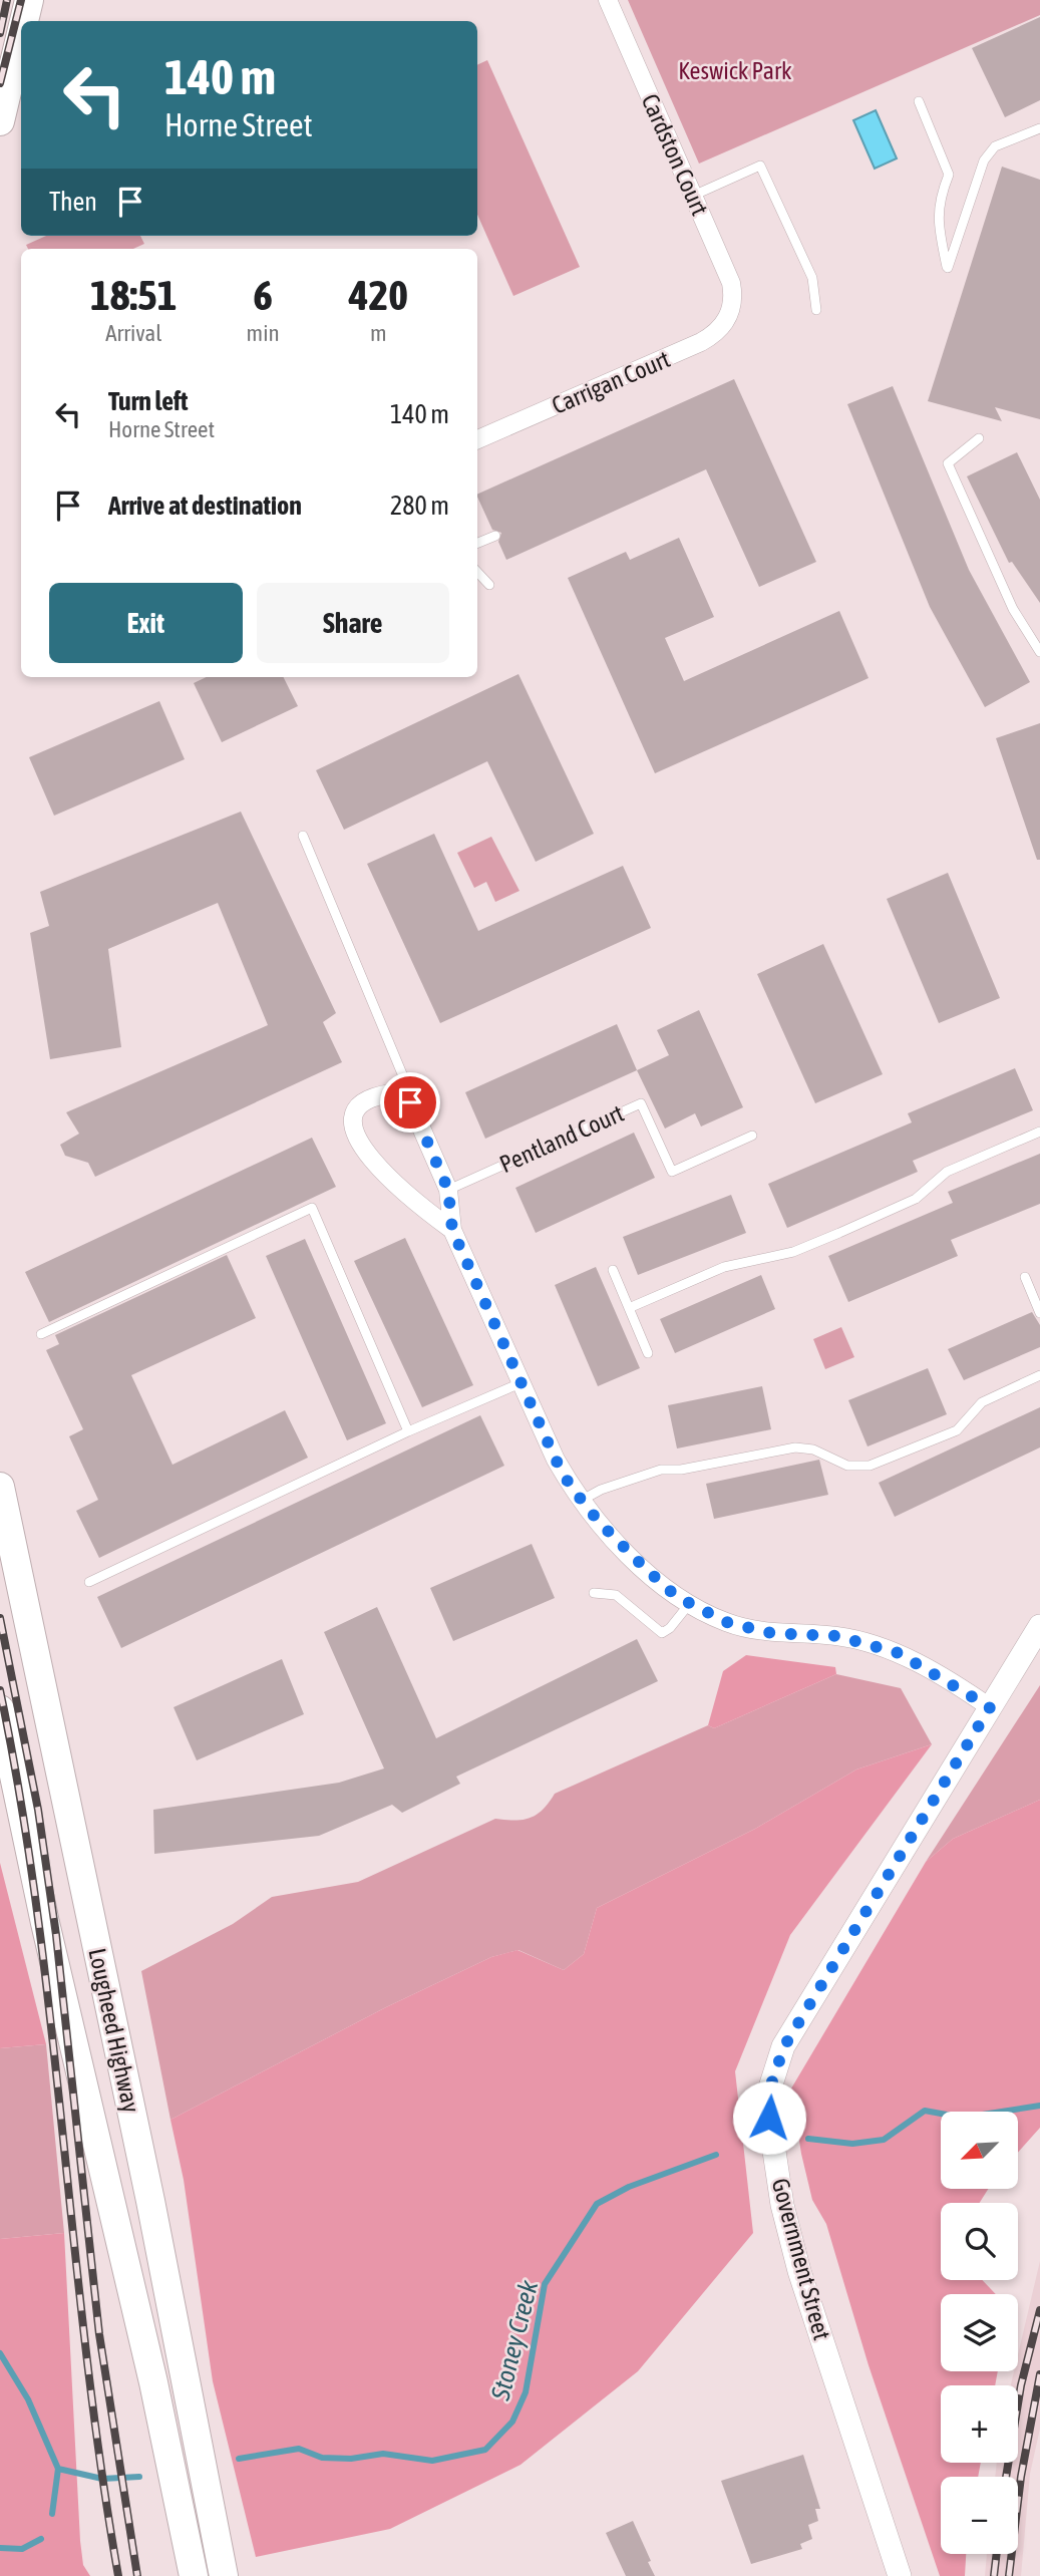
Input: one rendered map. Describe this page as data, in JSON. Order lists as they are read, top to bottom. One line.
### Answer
{"streets":{"main road":["Lougheed Highway"],"street":["Cardston Court","Carrigan Court","Government Street"],"lane":["Pentland Court"]},"crossings":[["Cardston Court","Carrigan Court"]],"water":["Stoney Creek"],"parks":["Keswick Park"],"north":"bottom left","page":{"turn":["140 m","Horne Street"],"then":"Then","eta":["18:51","Arrival","6","min","420","m"],"list":[{"name":"Turn left","note":"Horne Street","value":"140 m"},{"name":"Arrive at destination","value":"280 m"}],"buttons":["Exit","Share"],"map_buttons":["+","−"]}}
